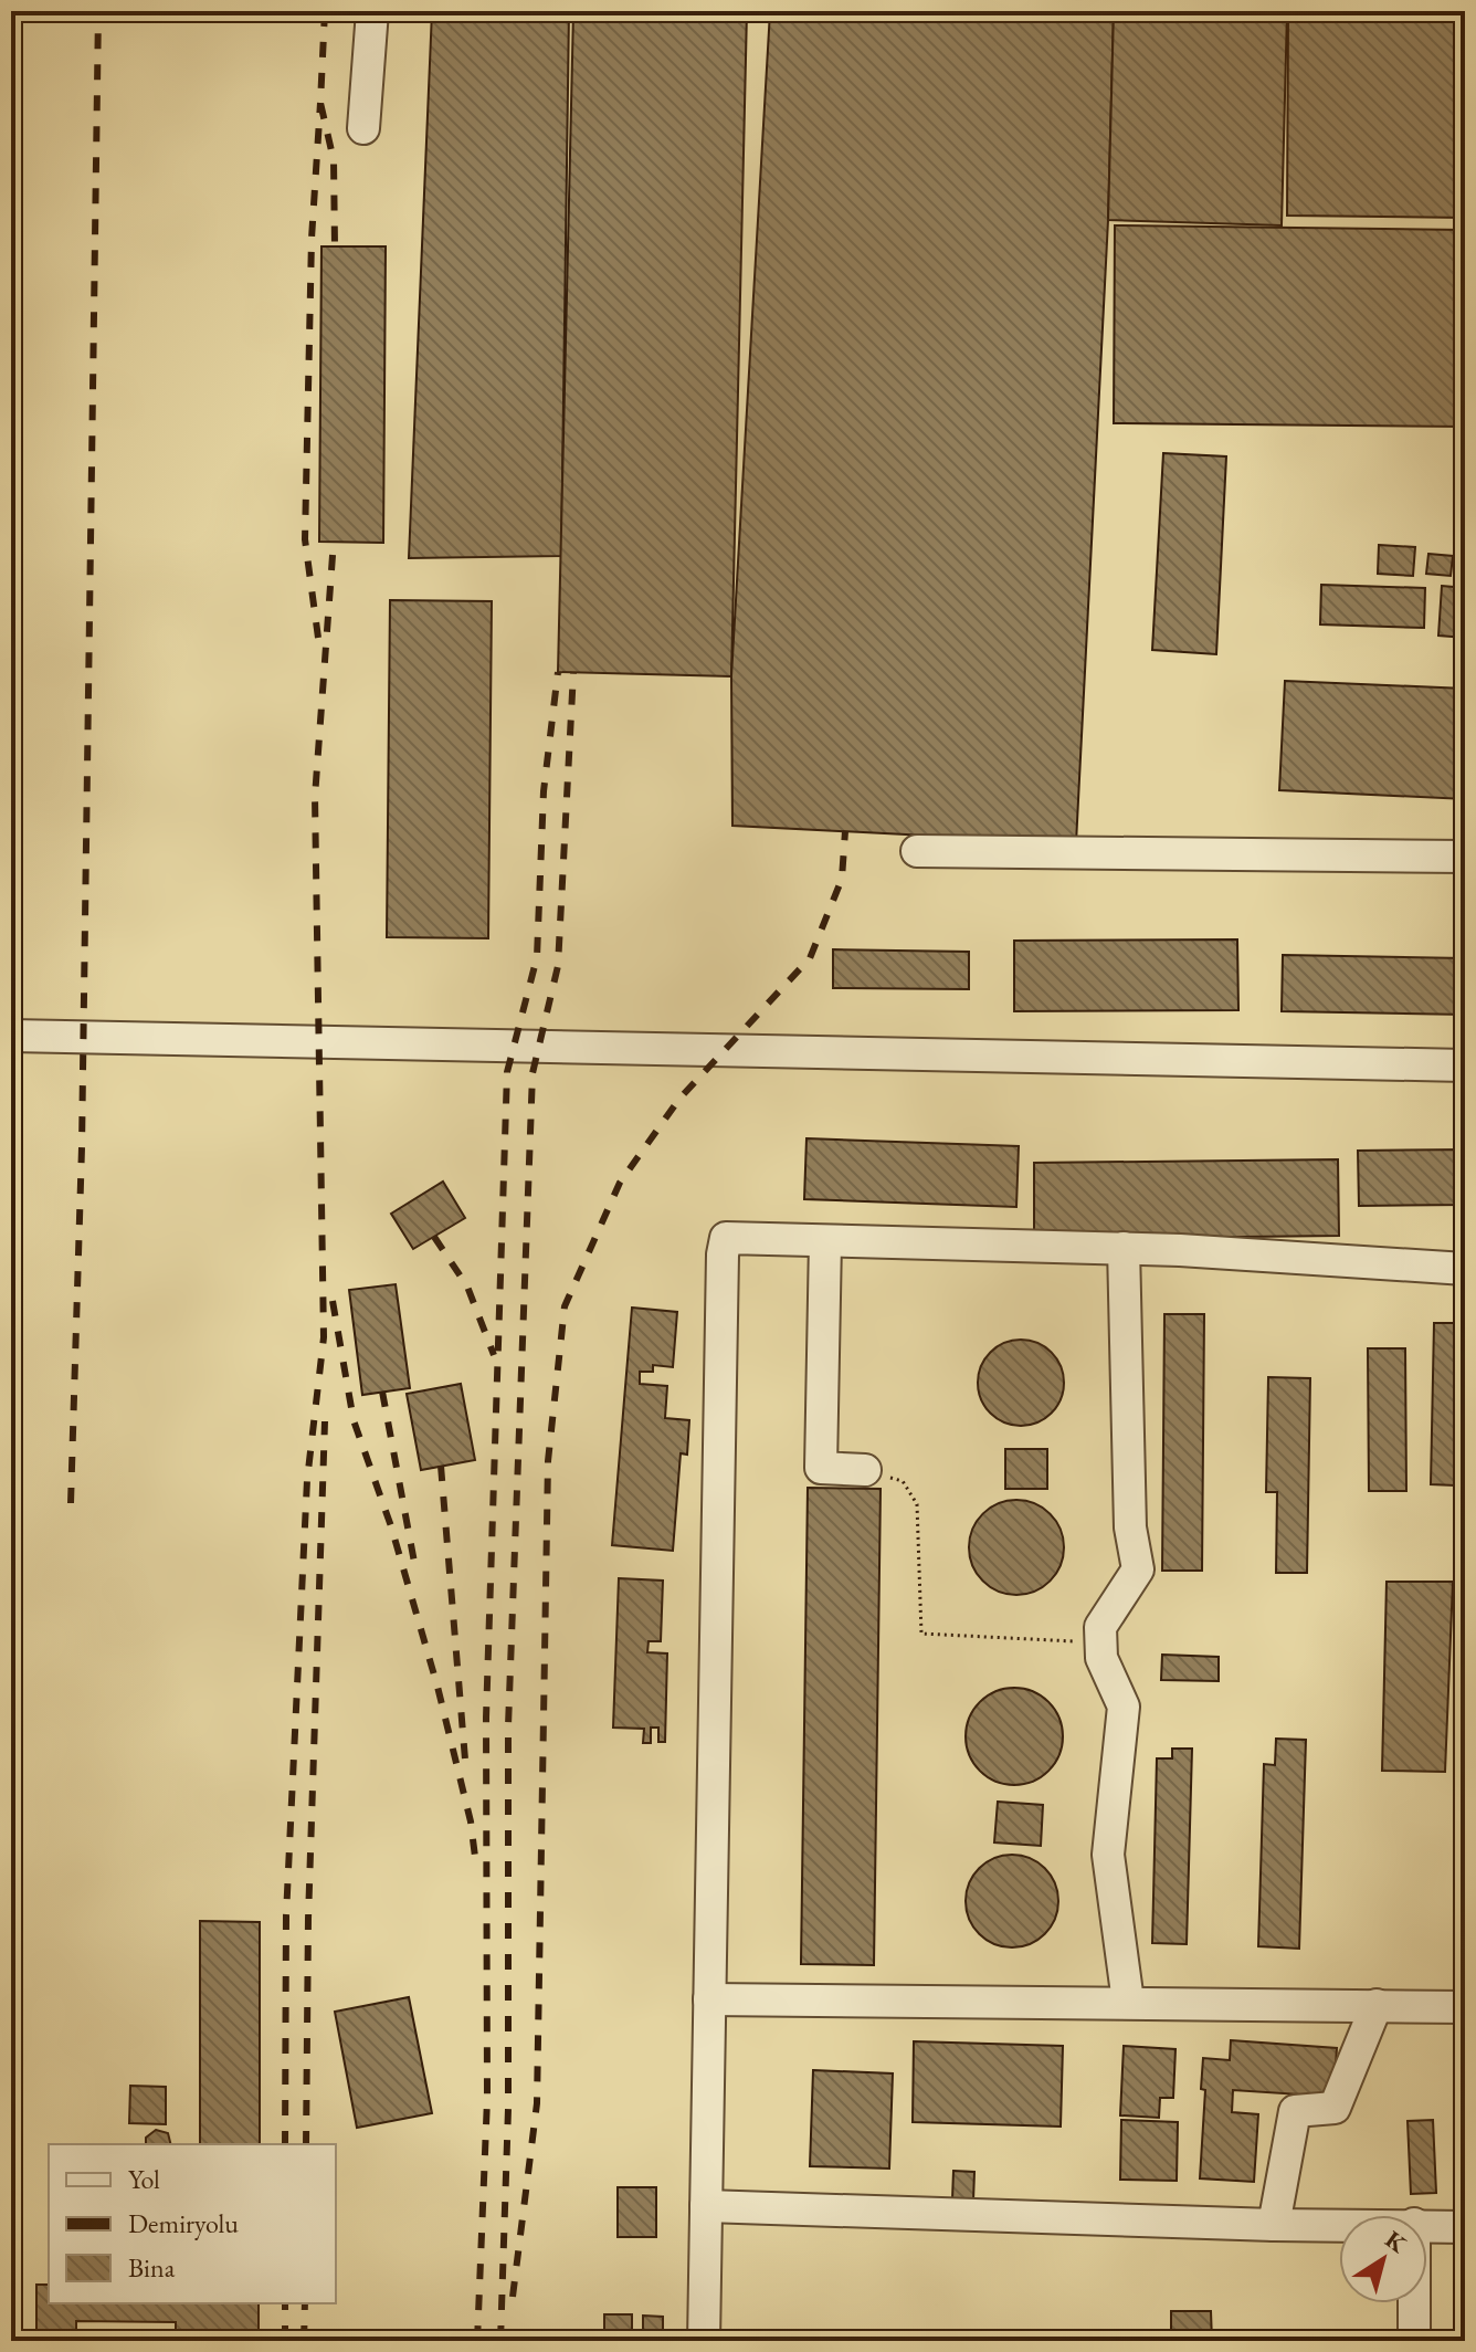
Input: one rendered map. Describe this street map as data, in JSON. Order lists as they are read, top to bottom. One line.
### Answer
{"legend":["Yol","Demiryolu","Bina"],"north":"top right"}
